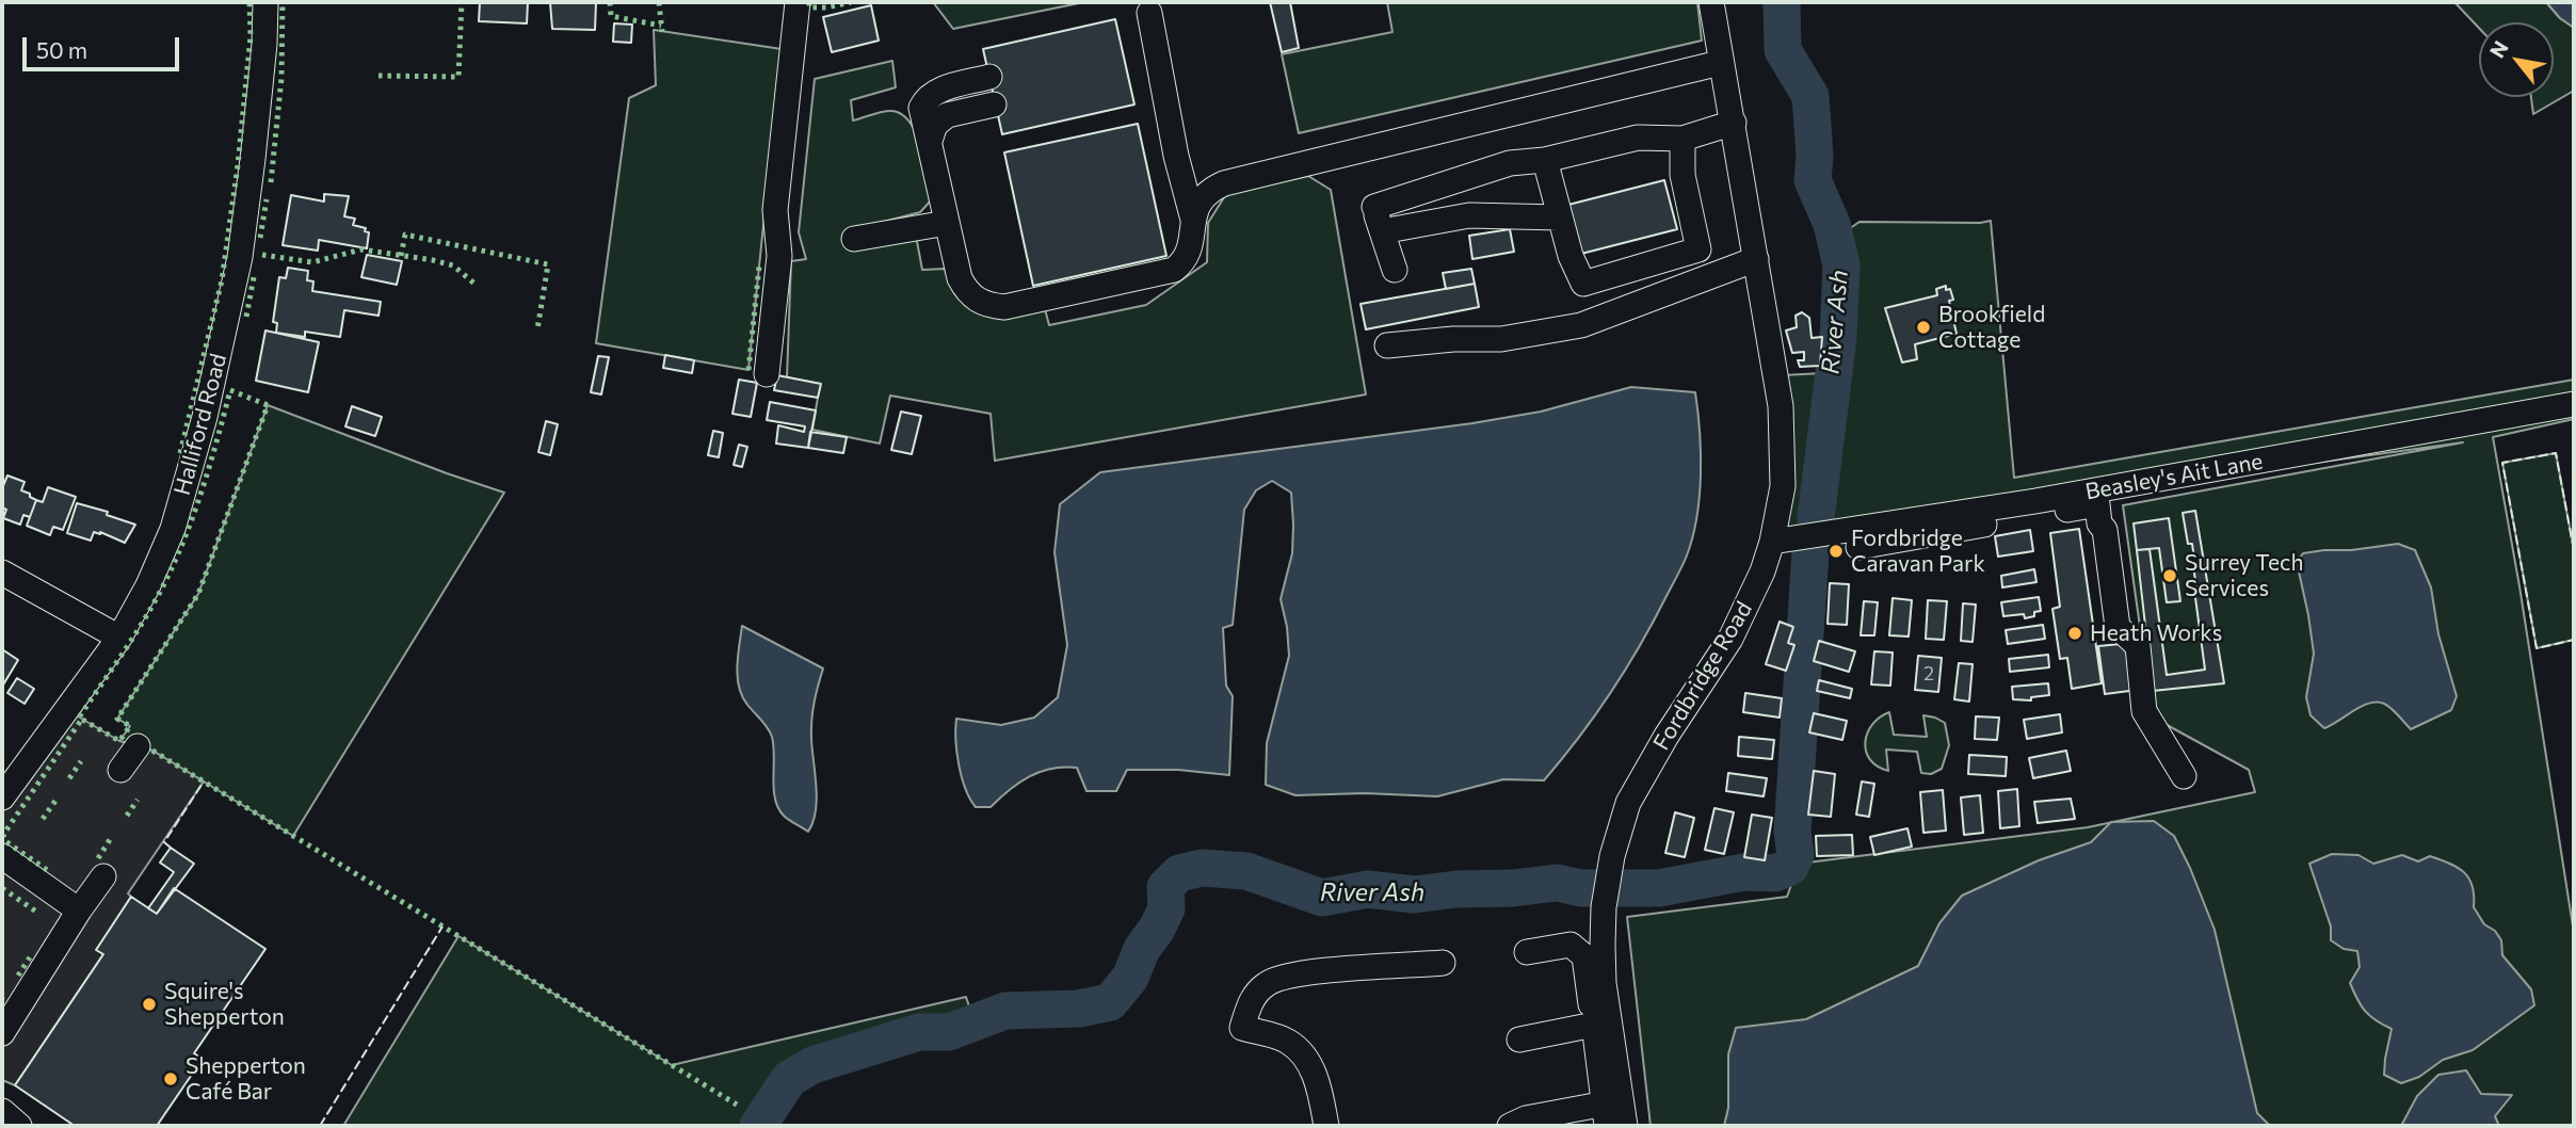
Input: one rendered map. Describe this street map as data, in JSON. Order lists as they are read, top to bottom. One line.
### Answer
{"streets":{"street":["Halliford Road","Beasley's Ait Lane","Fordbridge Road"]},"crossings":[["Beasley's Ait Lane","Fordbridge Road"]],"water":["River Ash"],"places":["Brookfield Cottage","Fordbridge Caravan Park","Surrey Tech Services","Heath Works","Squire's Shepperton","Shepperton Café Bar"],"house_numbers":["2"],"scale_bar":"50 m","north":"top left"}
